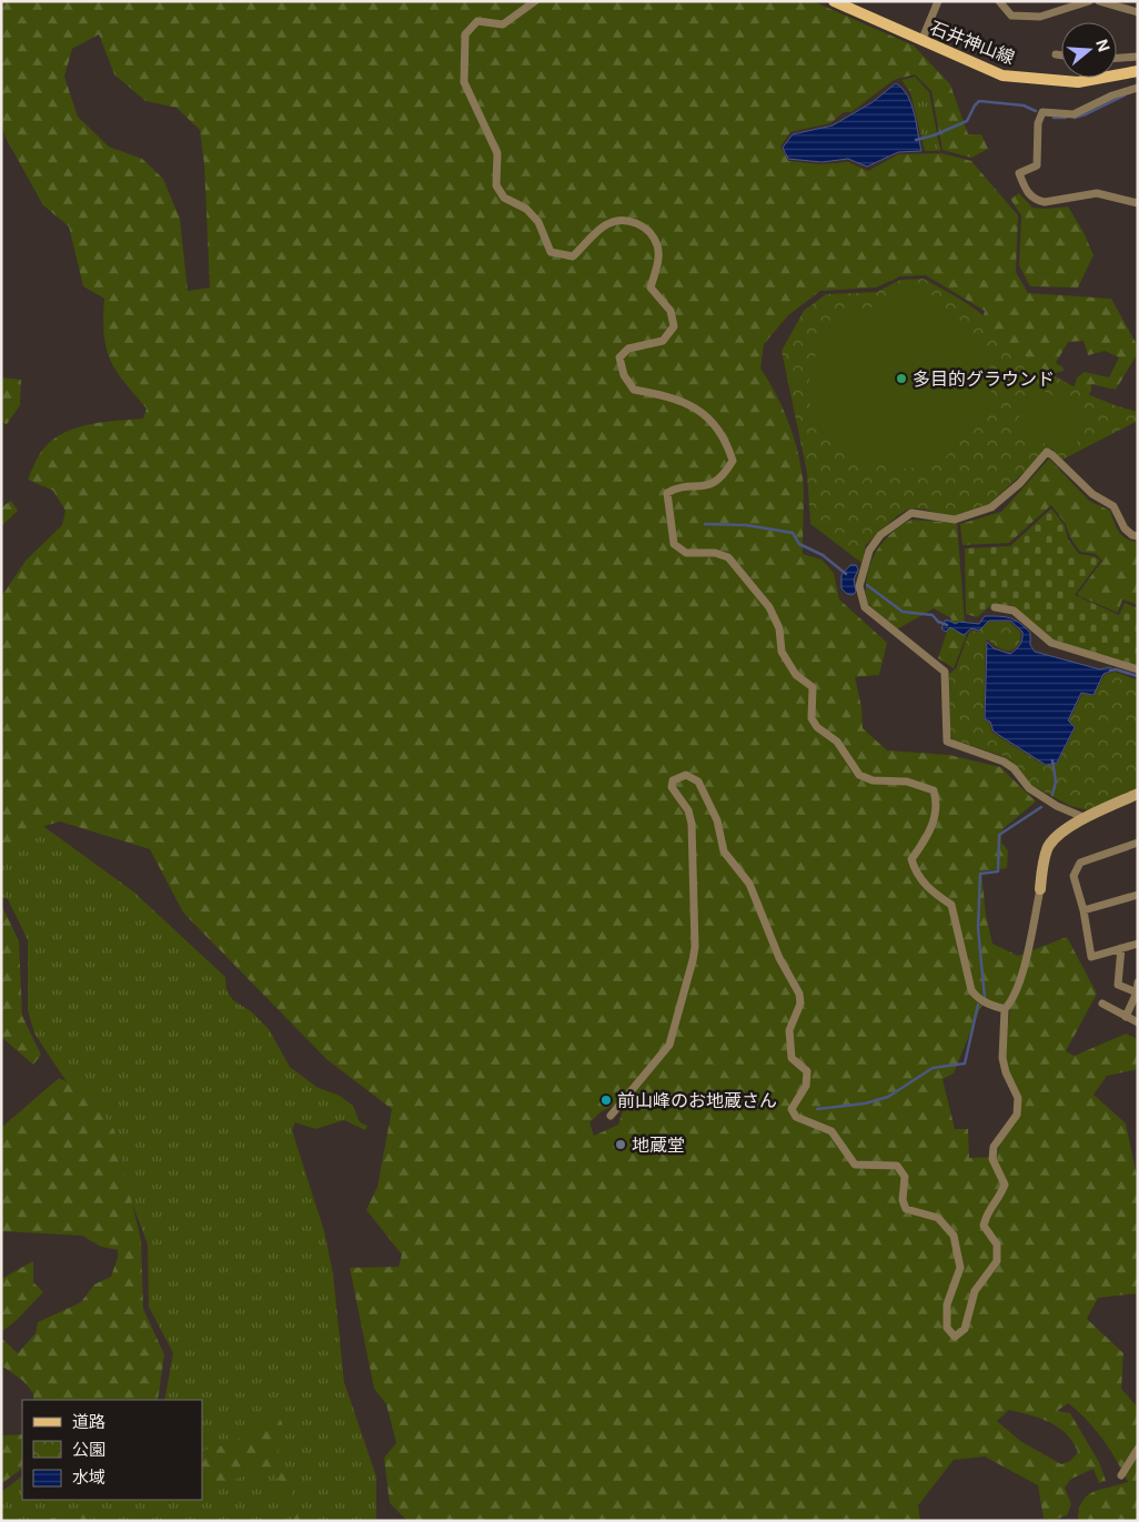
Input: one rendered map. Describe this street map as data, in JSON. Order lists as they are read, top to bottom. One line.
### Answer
{"streets":{"main road":["石井神山線"]},"places":["多目的グラウンド","前山峰のお地蔵さん","地蔵堂"],"legend":["道路","公園","水域"],"north":"right"}
